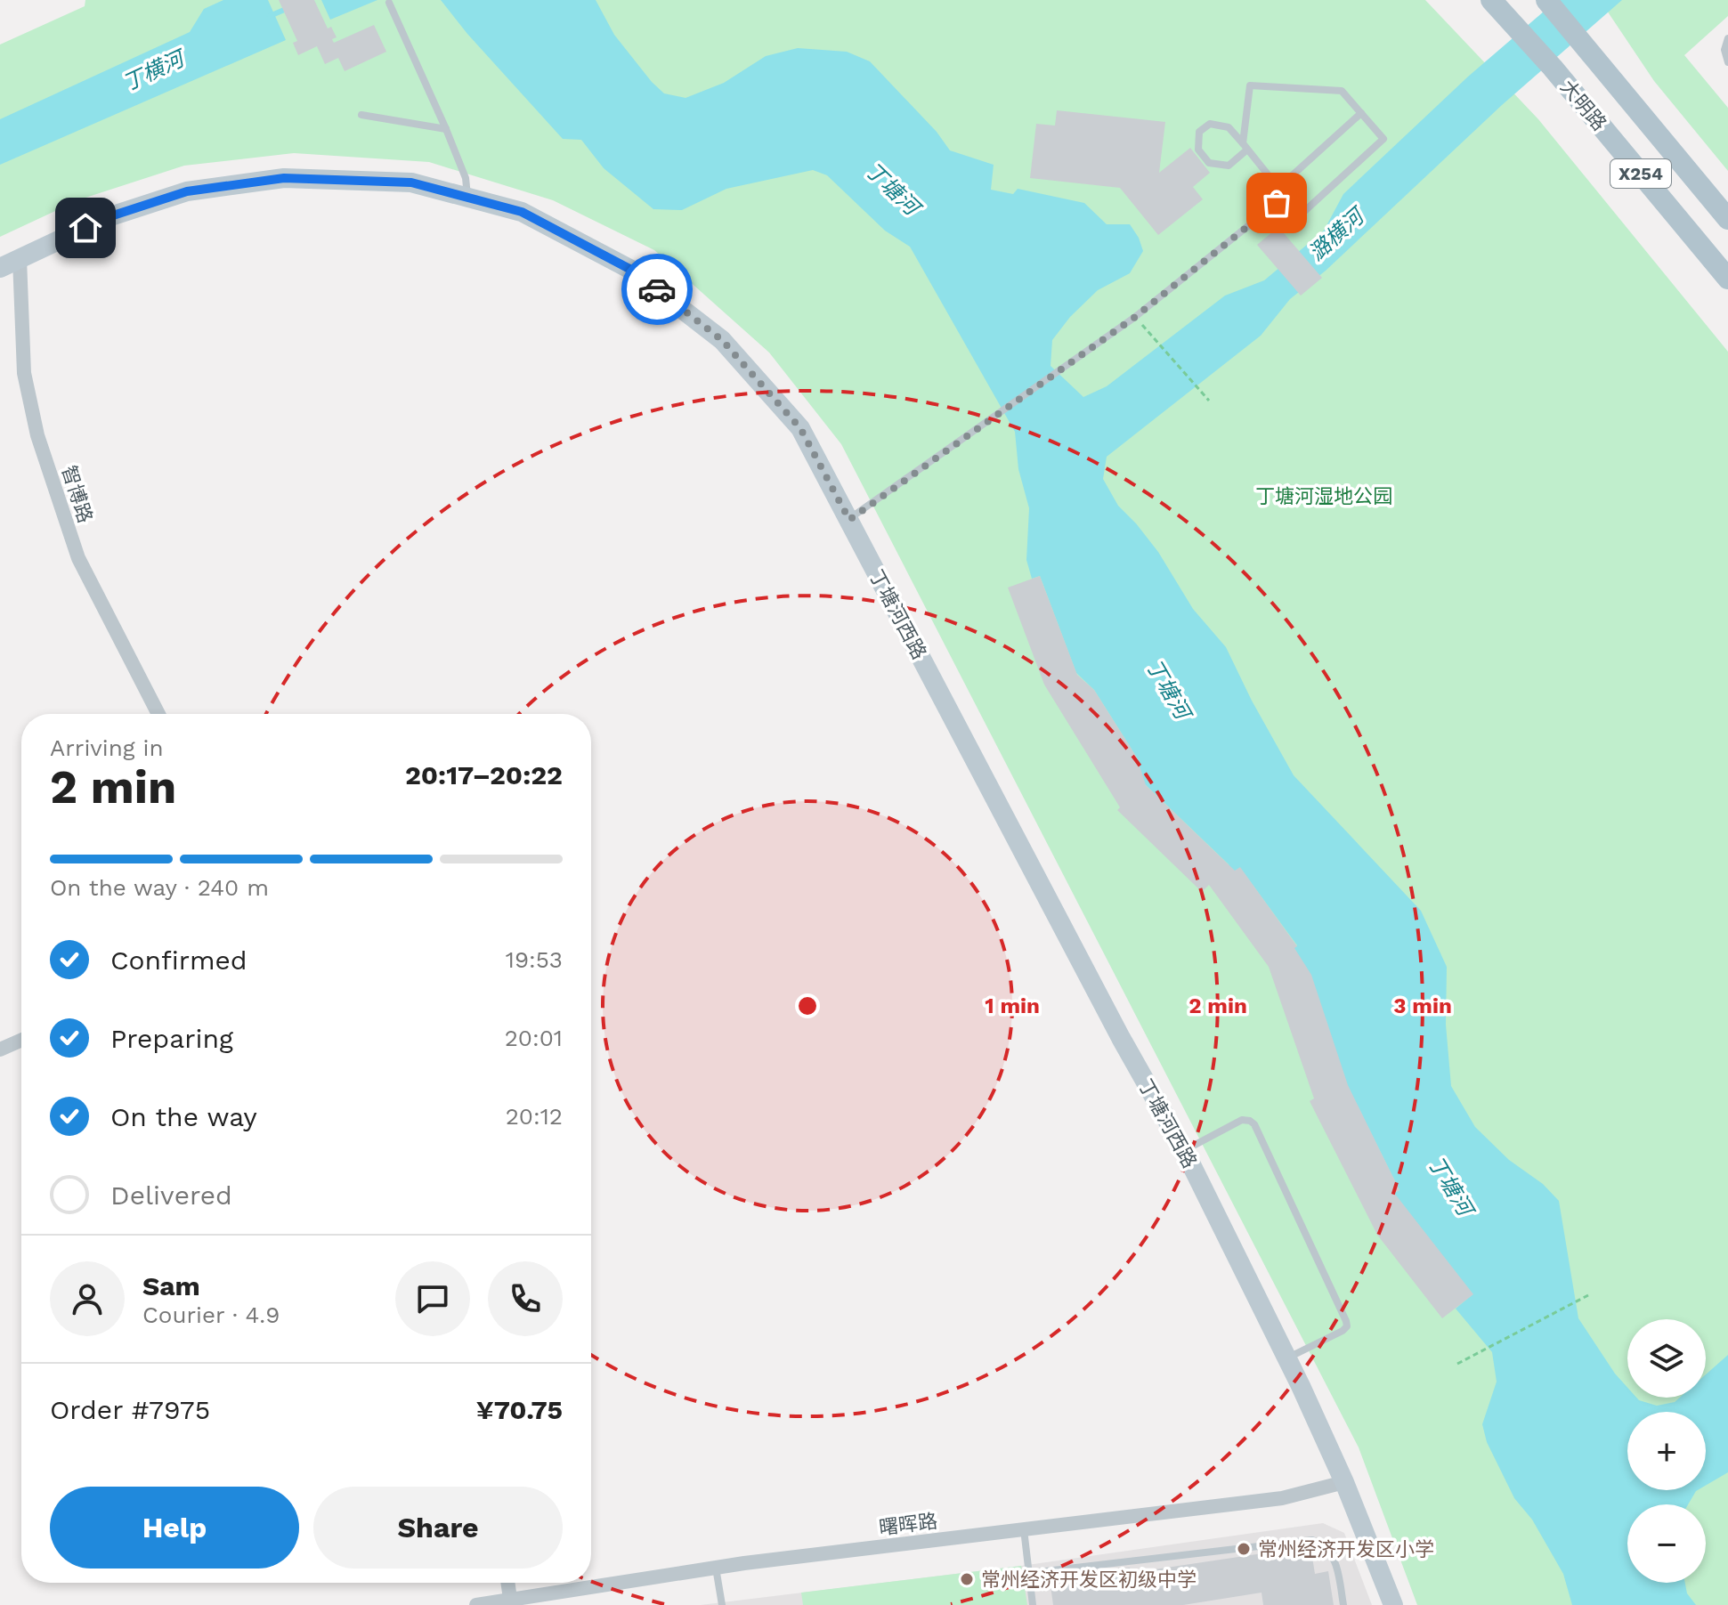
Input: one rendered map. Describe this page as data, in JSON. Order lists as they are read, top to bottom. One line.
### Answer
{"streets":{"main road":["大明路","X254"],"street":["智博路","丁塘河西路","曙晖路"]},"crossings":[["智博路","丁塘河西路"],["丁塘河西路","曙晖路"]],"water":["丁横河","丁塘河","潞横河"],"parks":["丁塘河湿地公园"],"places":["常州经济开发区小学","常州经济开发区初级中学"],"page":{"heading":["2 min","Arriving in","20:17–20:22"],"panel":["Sam","Courier · 4.9","Order #7975","¥70.75"],"bar":"On the way · 240 m","list":[["Confirmed","19:53"],["Preparing","20:01"],["On the way","20:12"],"Delivered"],"map_buttons":["+","−"],"buttons":["Help","Share"]},"rings":["1 min","2 min","3 min"]}
